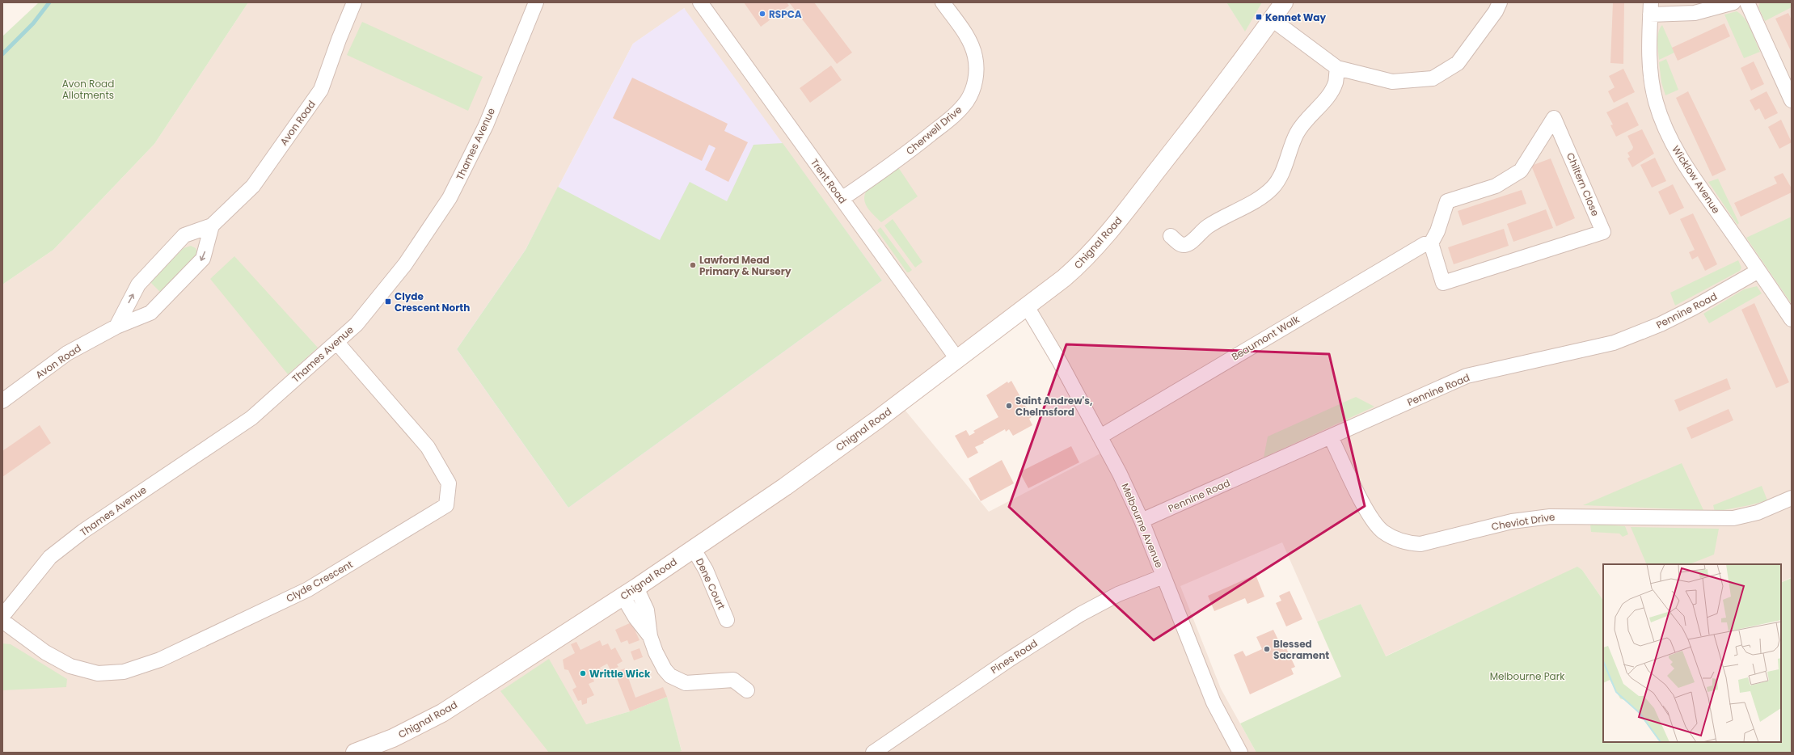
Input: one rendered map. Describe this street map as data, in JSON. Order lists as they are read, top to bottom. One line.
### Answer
{"streets":{"street":["Avon Road","Cherwell Drive","Thames Avenue","Wicklow Avenue","Trent Road","Chiltern Close","Chignal Road","Pennine Road","Beaumont Walk","Cheviot Drive","Melbourne Avenue","Clyde Crescent","Dene Court","Pines Road"]},"crossings":[["Cherwell Drive","Trent Road"],["Thames Avenue","Clyde Crescent"],["Wicklow Avenue","Pennine Road"],["Trent Road","Chignal Road"],["Chiltern Close","Beaumont Walk"],["Chignal Road","Melbourne Avenue"],["Chignal Road","Dene Court"],["Pennine Road","Cheviot Drive"],["Pennine Road","Melbourne Avenue"],["Beaumont Walk","Melbourne Avenue"],["Melbourne Avenue","Pines Road"]],"parks":["Avon Road Allotments","Melbourne Park"],"places":{"other":["RSPCA","Lawford Mead Primary & Nursery","Saint Andrew's, Chelmsford","Blessed Sacrament","Writtle Wick"],"transit":["Kennet Way","Clyde Crescent North"]}}
